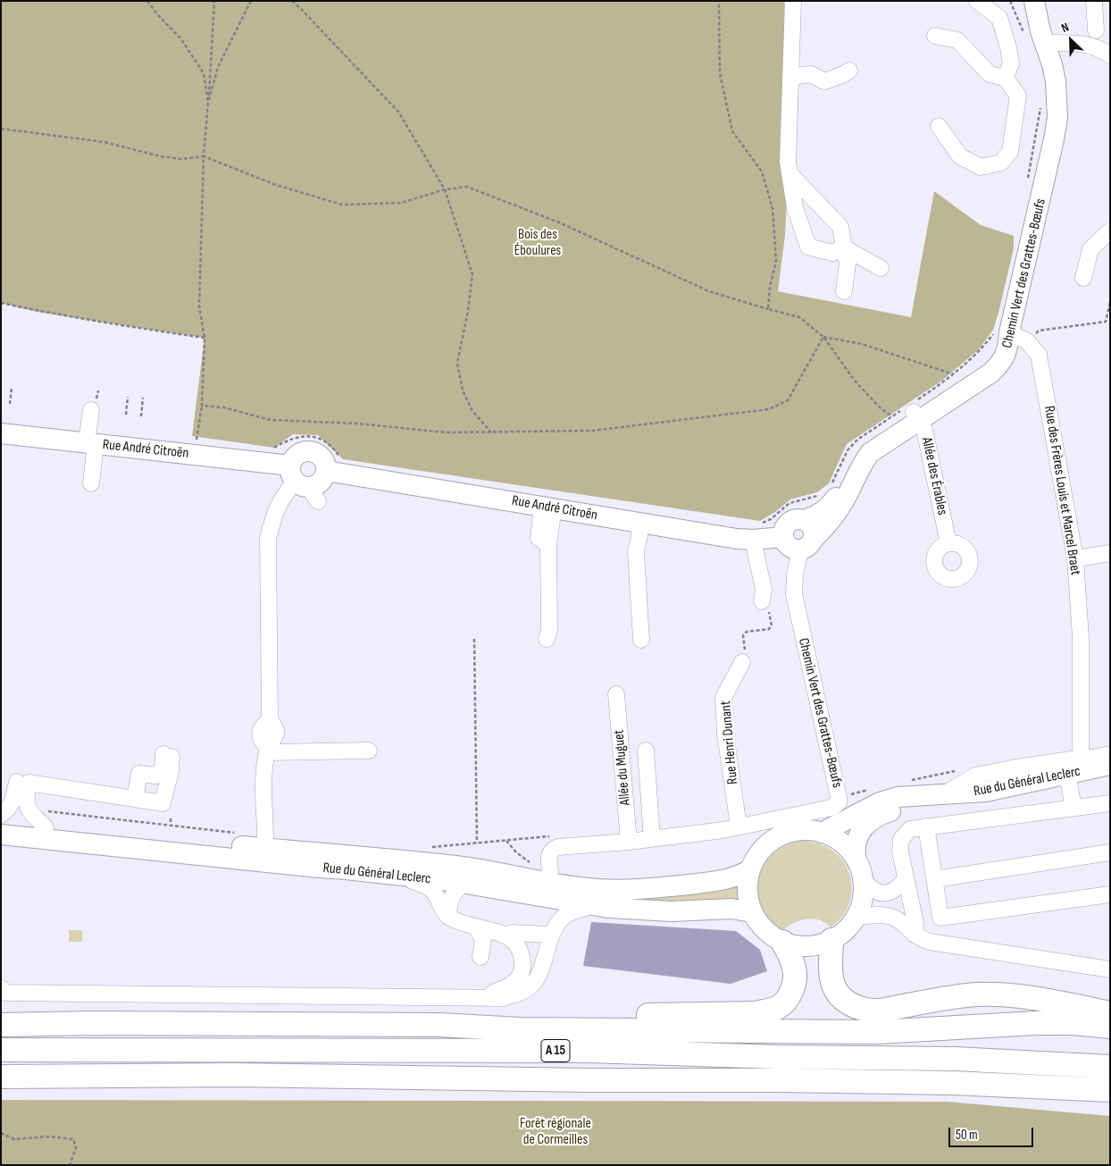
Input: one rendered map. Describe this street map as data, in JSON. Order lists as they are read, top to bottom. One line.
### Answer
{"streets":{"highway":["A 15"],"main road":["Chemin Vert des Grattes-Bœufs","Rue André Citroën","Rue du Général Leclerc"],"street":["Allée des Érables","Rue des Frères Louis et Marcel Braet","Rue Henri Dunant","Allée du Muguet"]},"crossings":[["Chemin Vert des Grattes-Bœufs","Rue André Citroën"],["Chemin Vert des Grattes-Bœufs","Allée des Érables"],["Chemin Vert des Grattes-Bœufs","Rue des Frères Louis et Marcel Braet"],["Chemin Vert des Grattes-Bœufs","Rue Henri Dunant"],["Chemin Vert des Grattes-Bœufs","Allée du Muguet"],["Rue des Frères Louis et Marcel Braet","Rue du Général Leclerc"]],"parks":["Bois des Éboulures","Forêt régionale de Cormeilles"],"scale_bar":"50 m","north":"top left"}
